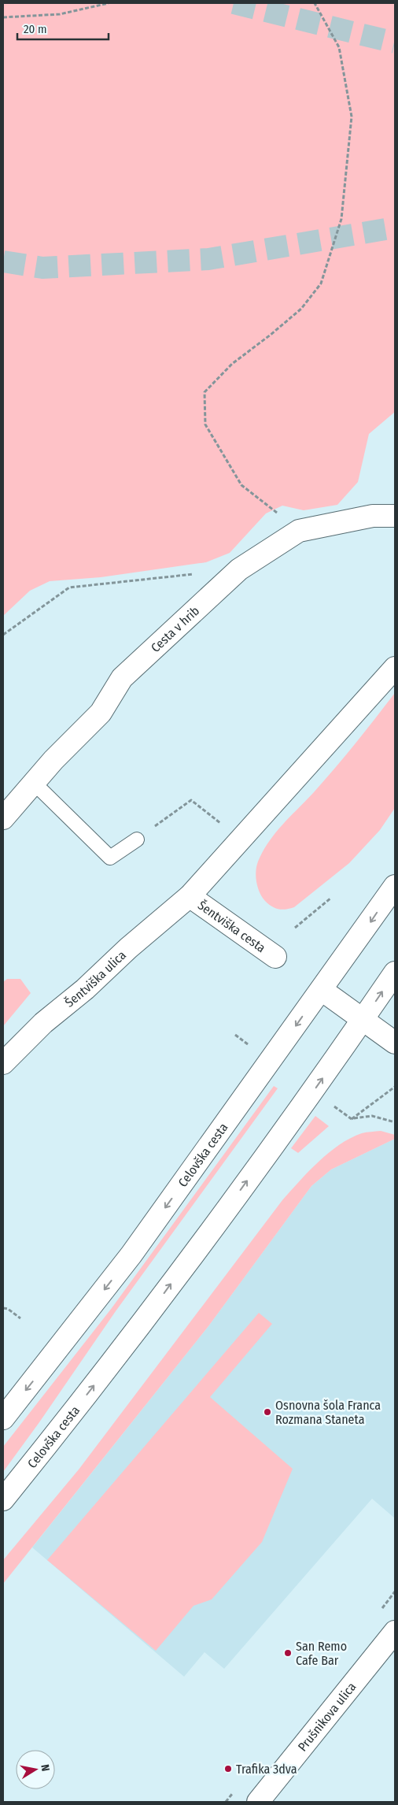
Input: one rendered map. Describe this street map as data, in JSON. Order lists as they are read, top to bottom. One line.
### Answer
{"streets":{"street":["Cesta v hrib","Šentviška cesta","Šentviška ulica","Celovška cesta","Prušnikova ulica"]},"crossings":[["Šentviška cesta","Šentviška ulica"]],"places":["Osnovna šola Franca Rozmana Staneta","San Remo Cafe Bar","Trafika 3dva"],"scale_bar":"20 m","north":"right"}
